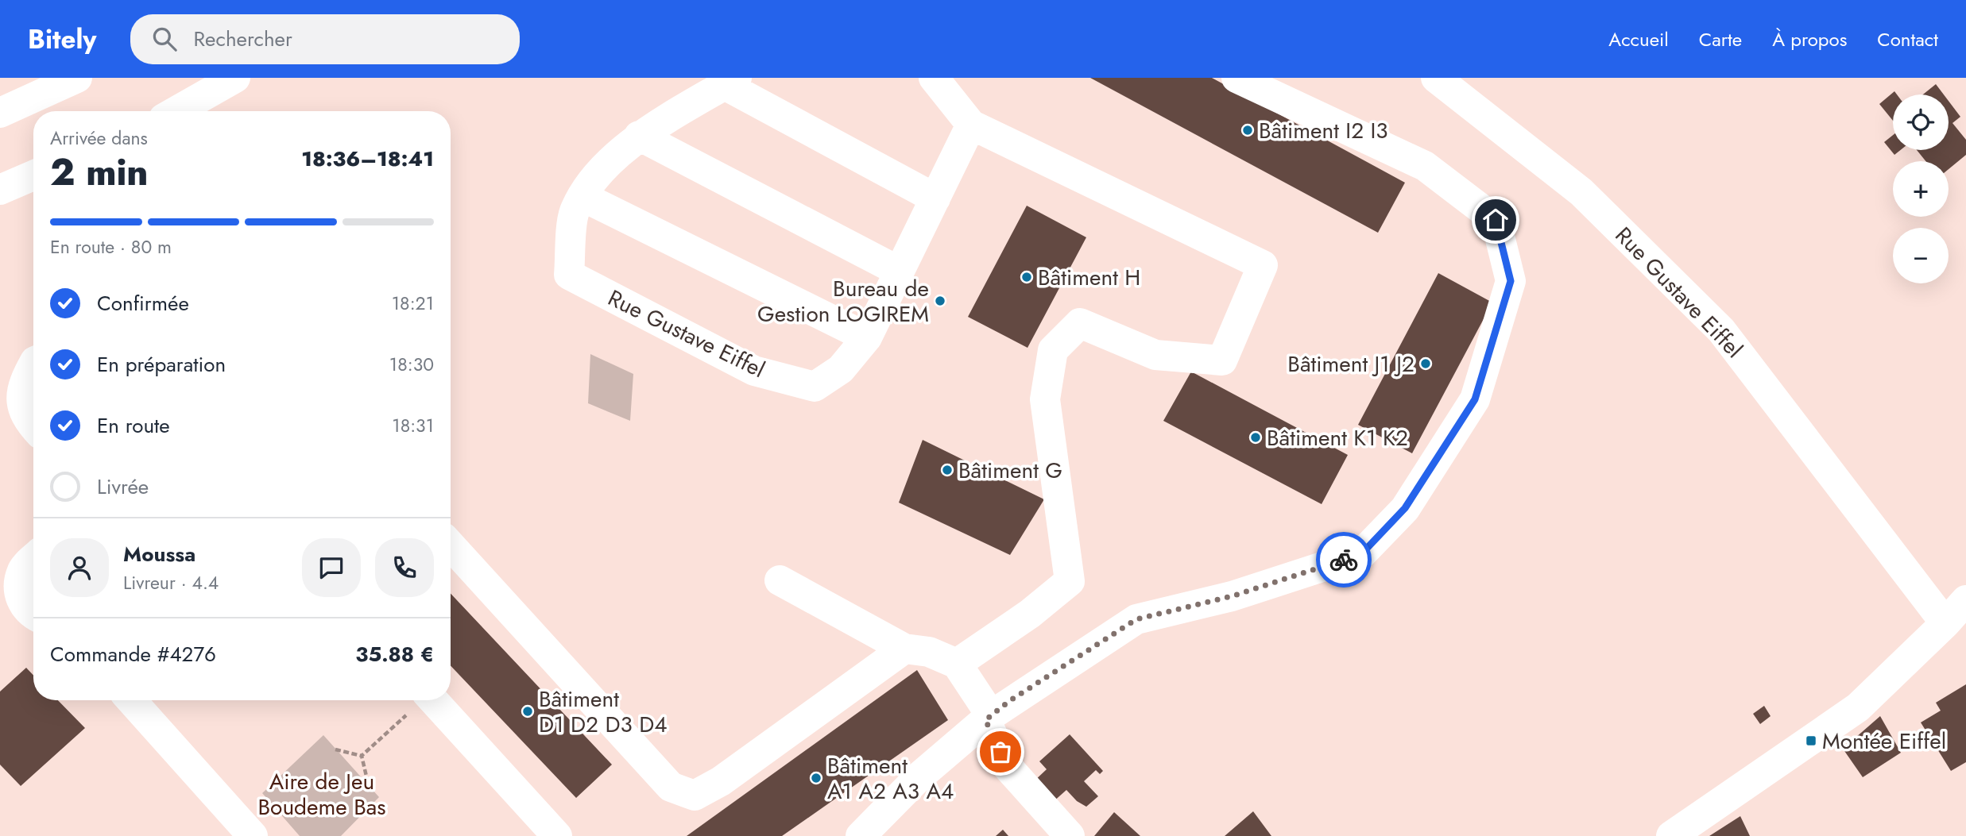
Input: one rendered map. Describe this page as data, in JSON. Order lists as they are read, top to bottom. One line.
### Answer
{"streets":{"main road":["Rue Gustave Eiffel"]},"parks":["Aire de Jeu Boudeme Bas"],"places":{"other":["Bâtiment I2 I3","Bâtiment H","Bureau de Gestion LOGIREM","Bâtiment J1 J2","Bâtiment K1 K2","Bâtiment G","Bâtiment D1 D2 D3 D4","Bâtiment A1 A2 A3 A4"],"transit":["Montée Eiffel"]},"page":{"header":"Bitely","search":"Rechercher","nav":["Accueil","Carte","À propos","Contact"],"map_buttons":["+","−"],"heading":["2 min","Arrivée dans","18:36–18:41"],"panel":["Moussa","Livreur · 4.4","Commande #4276","35.88 €"],"bar":"En route · 80 m","list":[["Confirmée","18:21"],["En préparation","18:30"],["En route","18:31"],"Livrée"]}}
